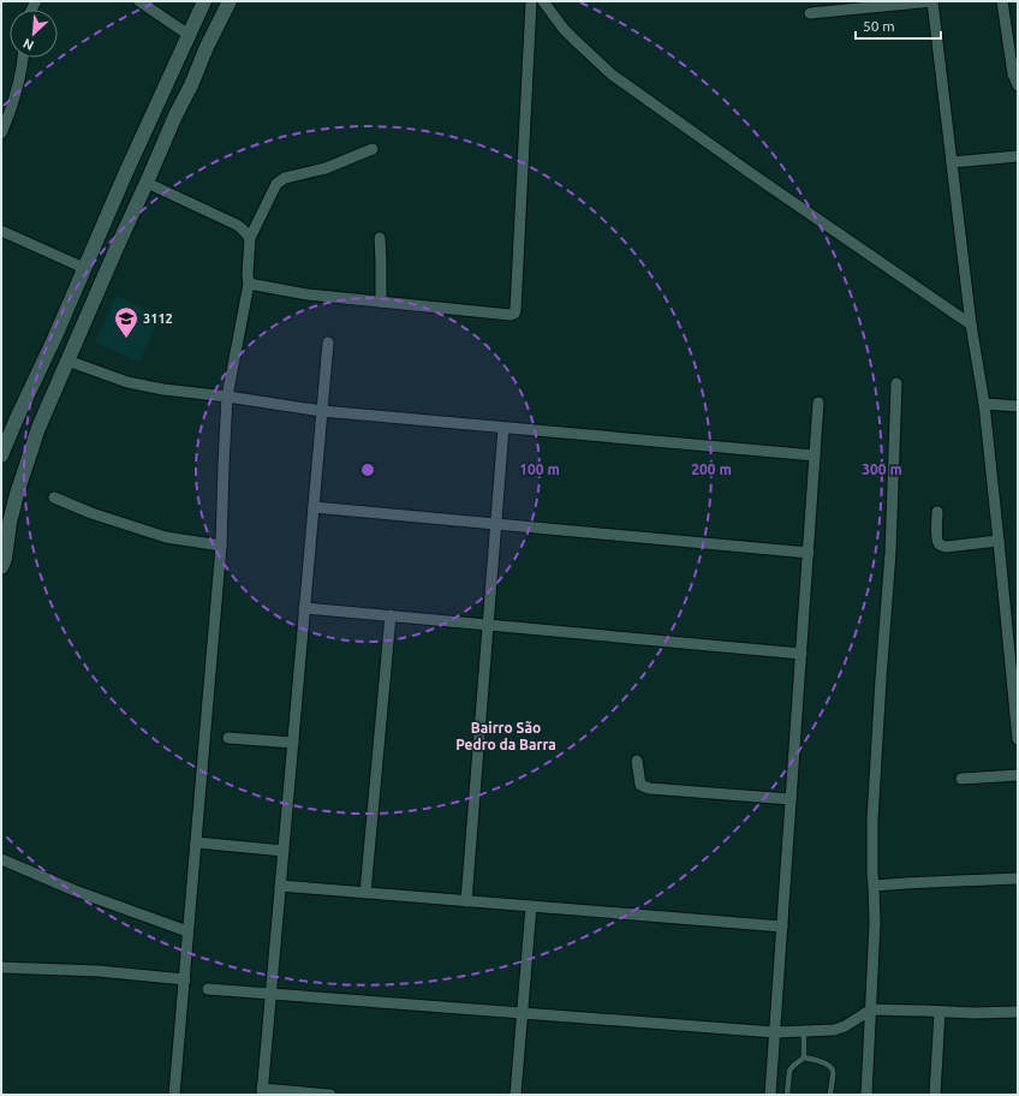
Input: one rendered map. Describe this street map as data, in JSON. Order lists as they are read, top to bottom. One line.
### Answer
{"districts":["Bairro São Pedro da Barra"],"places":{"school or university":["3112"]},"scale_bar":"50 m","north":"bottom left","rings":["100 m","200 m","300 m"]}
